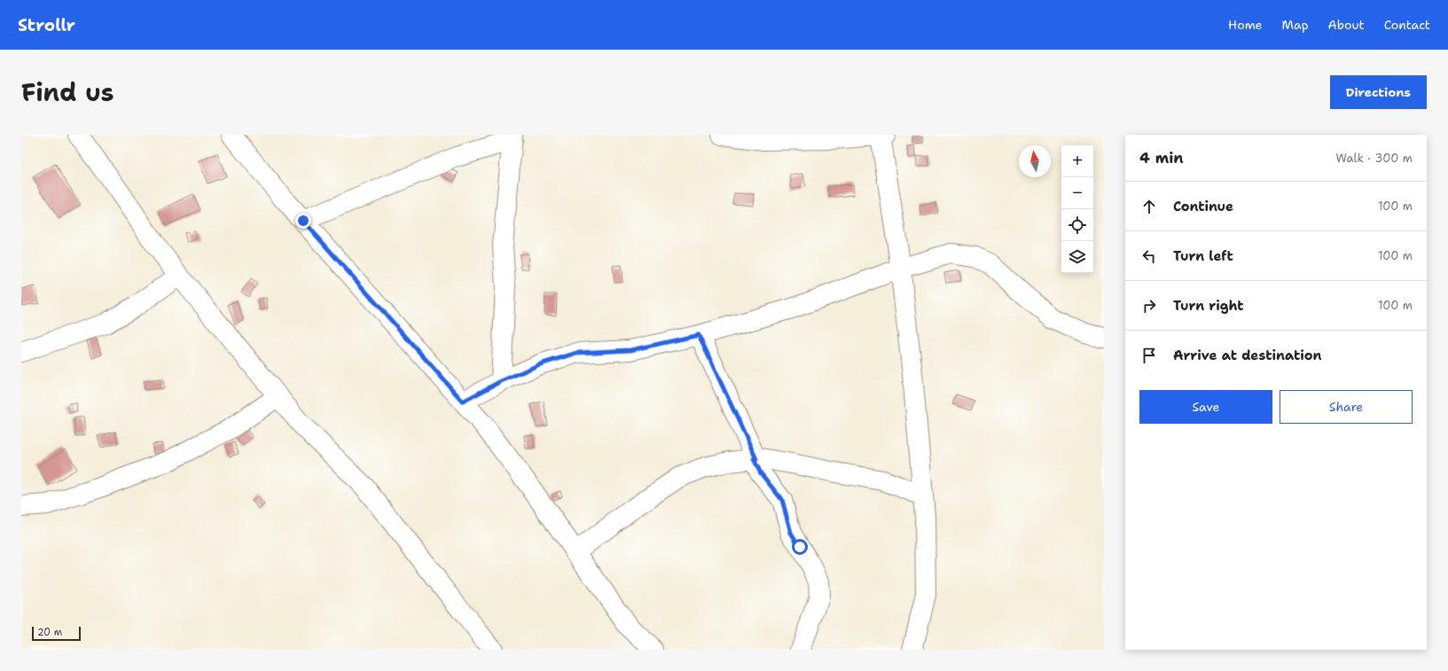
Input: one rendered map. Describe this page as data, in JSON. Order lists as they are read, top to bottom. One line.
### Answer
{"scale_bar":"20 m","north":"top","page":{"header":"Strollr","nav":["Home","Map","About","Contact"],"title":"Find us","buttons":["Directions",["Save","Share"]],"heading":["4 min","Walk · 300 m"],"map_buttons":["+","−"],"list":[["Continue","100 m"],["Turn left","100 m"],["Turn right","100 m"],"Arrive at destination"],"scale":"20 m"}}
